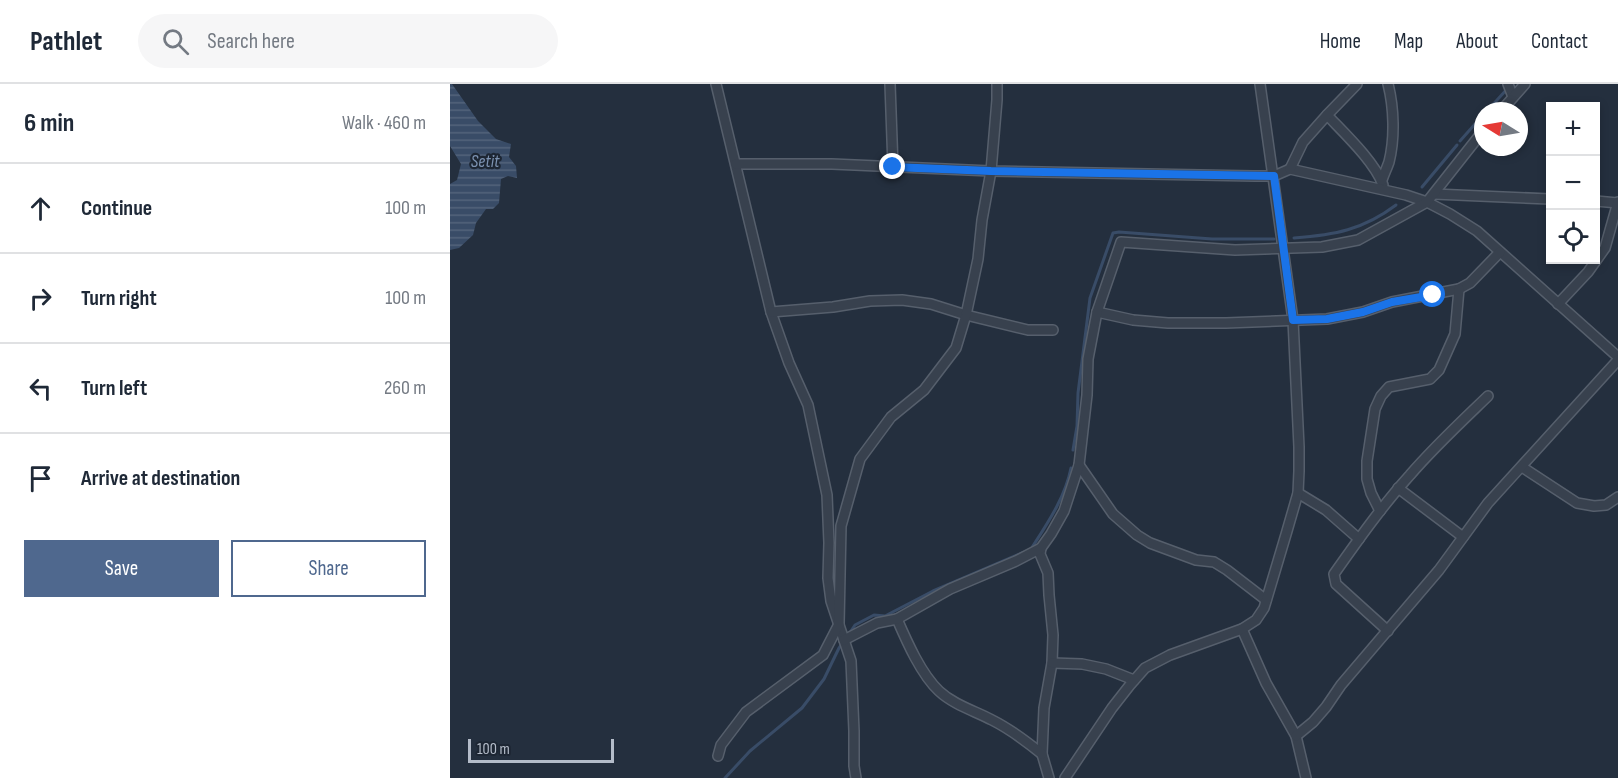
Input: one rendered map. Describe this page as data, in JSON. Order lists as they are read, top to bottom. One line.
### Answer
{"water":["Setit"],"scale_bar":"100 m","north":"left","page":{"header":"Pathlet","search":"Search here","nav":["Home","Map","About","Contact"],"heading":["6 min","Walk · 460 m"],"map_buttons":["+","−"],"list":[["Continue","100 m"],["Turn right","100 m"],["Turn left","260 m"],"Arrive at destination"],"buttons":["Save","Share"],"scale":"100 m"}}
